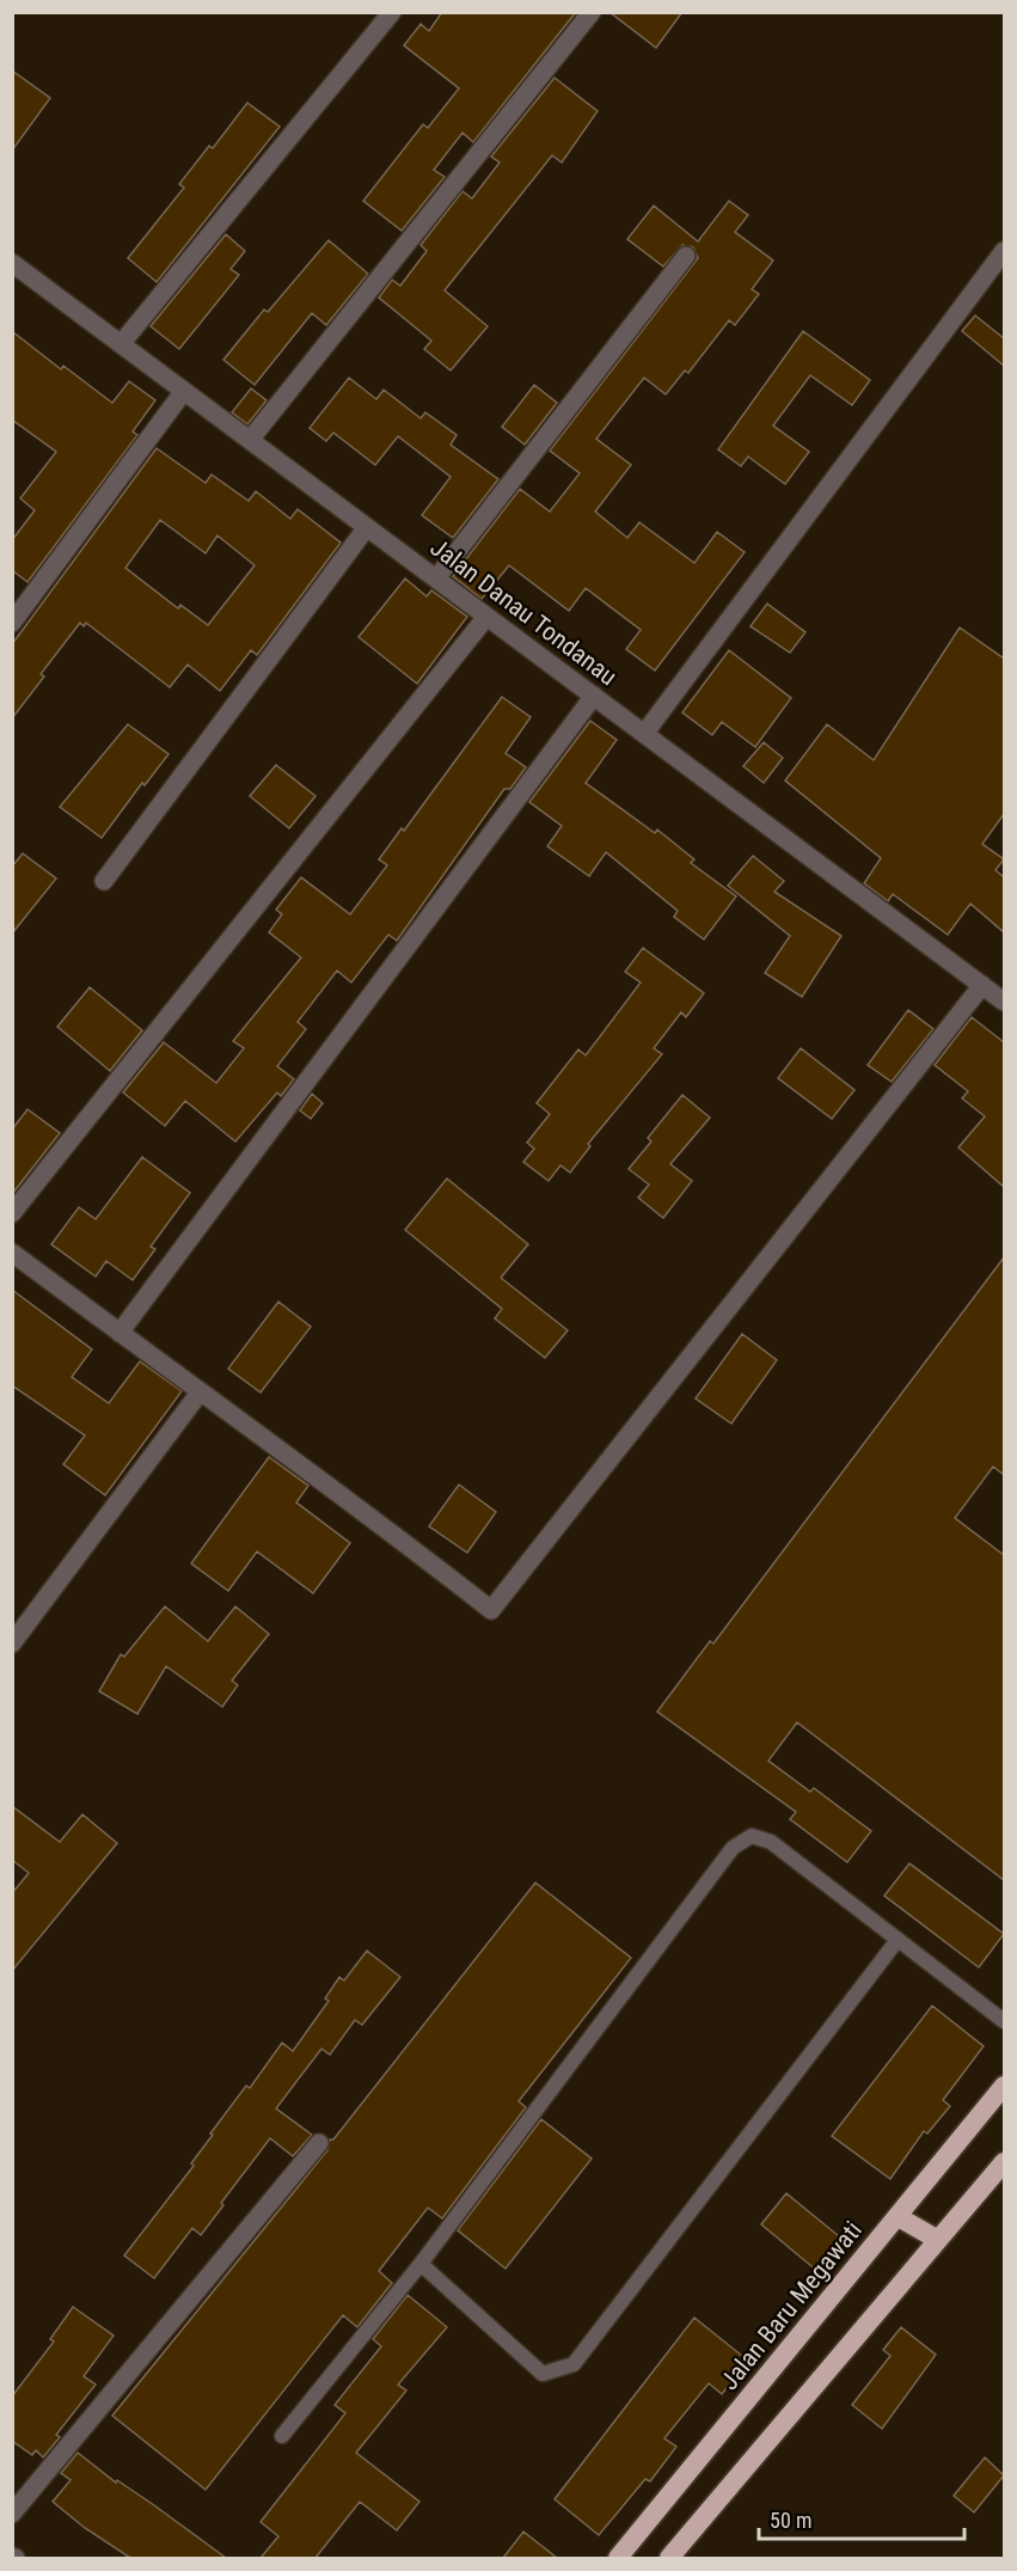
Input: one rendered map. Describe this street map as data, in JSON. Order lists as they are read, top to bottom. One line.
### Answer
{"streets":{"highway":["Jalan Baru Megawati"],"street":["Jalan Danau Tondanau"]},"scale_bar":"50 m"}
